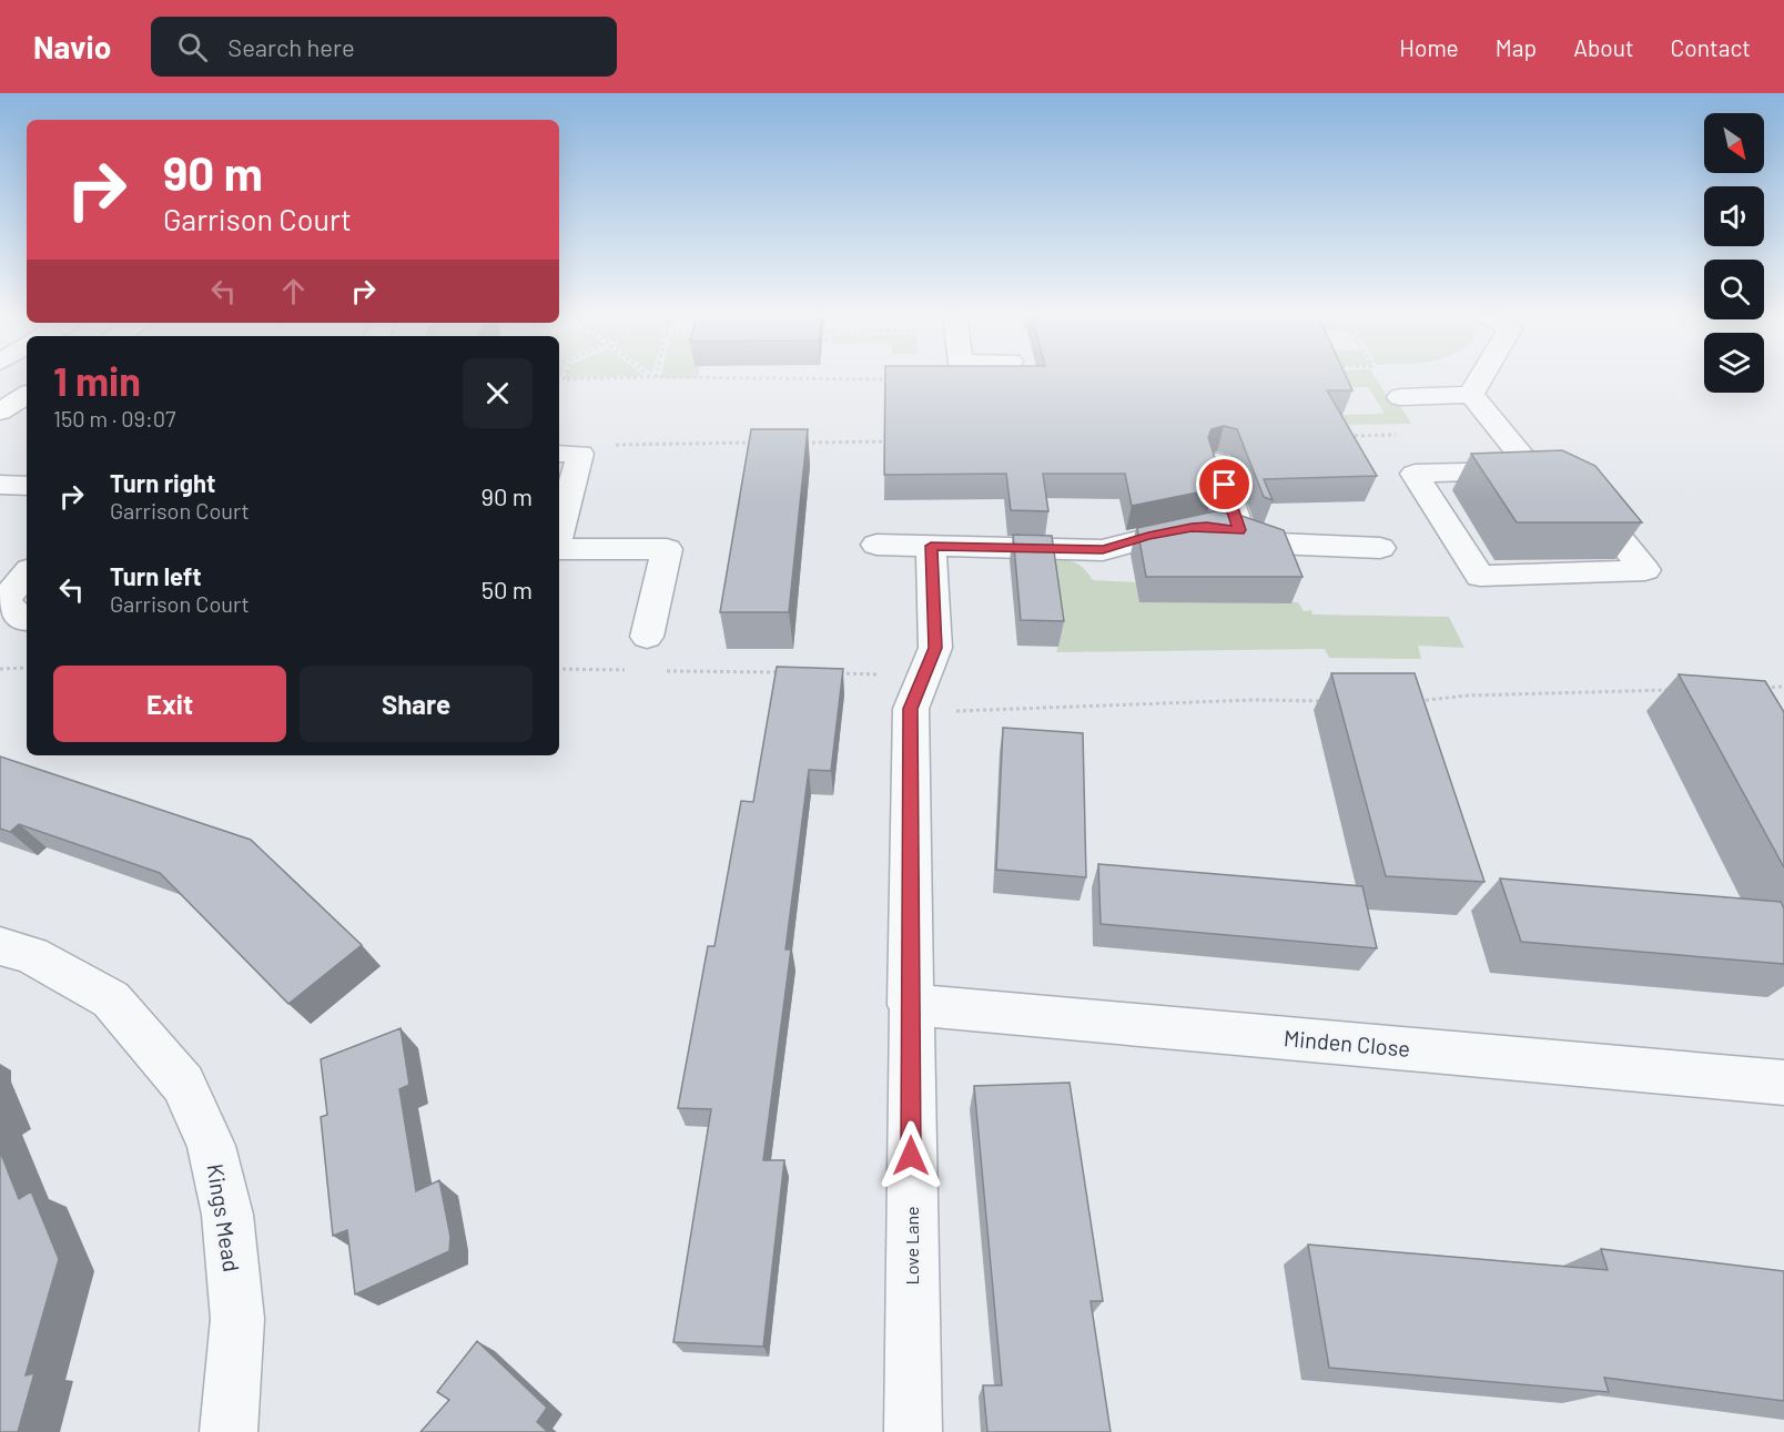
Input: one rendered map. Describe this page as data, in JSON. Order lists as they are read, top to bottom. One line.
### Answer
{"streets":{"street":["Minden Close","Kings Mead","Love Lane"]},"crossings":[["Minden Close","Love Lane"]],"north":"bottom right","page":{"header":"Navio","search":"Search here","nav":["Home","Map","About","Contact"],"turn":["90 m","Garrison Court"],"heading":["1 min","150 m · 09:07"],"list":[{"name":"Turn right","note":"Garrison Court","value":"90 m"},{"name":"Turn left","note":"Garrison Court","value":"50 m"}],"buttons":["Exit","Share"]}}
